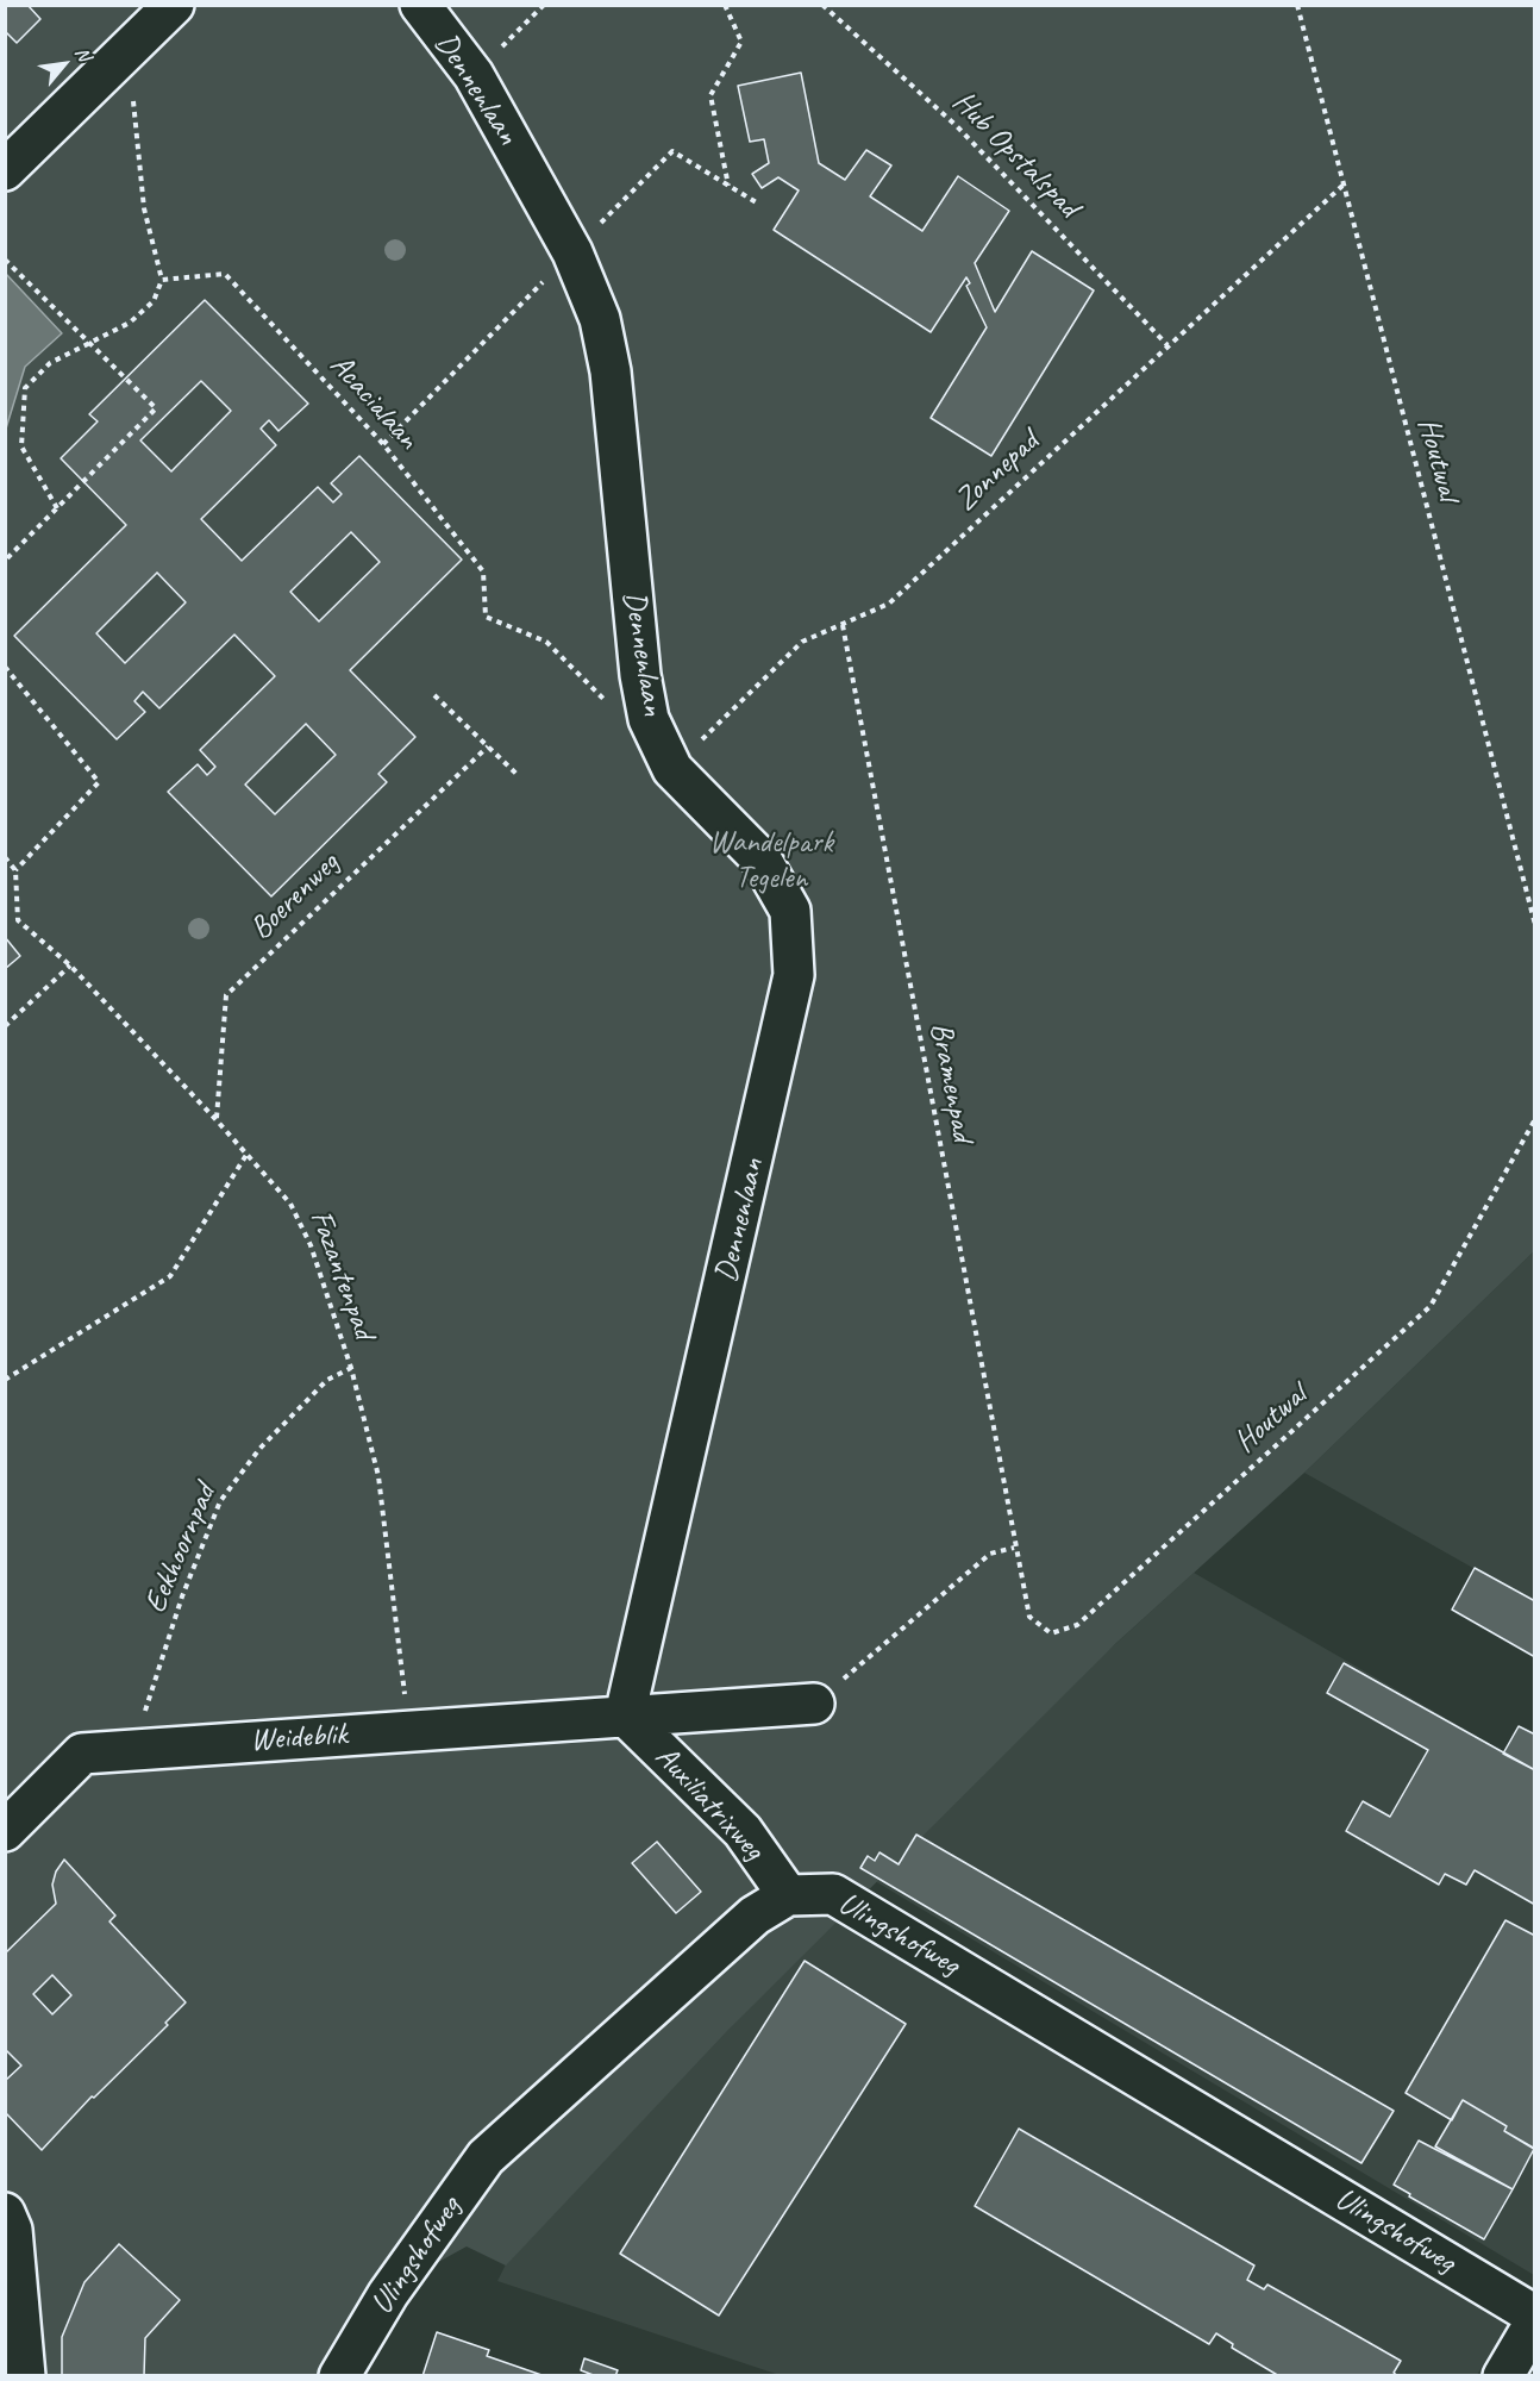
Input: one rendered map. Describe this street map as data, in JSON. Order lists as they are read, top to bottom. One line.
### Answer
{"streets":{"street":["Dennenlaan","Weideblik","Auxiliatrixweg","Ulingshofweg"],"path":["Hub Opstalspad","Acacialaan","Houtwal","Zonnepad","Boerenweg","Bramenpad","Fazantenpad","Eekhoornpad"]},"crossings":[["Dennenlaan","Zonnepad"],["Dennenlaan","Weideblik"],["Dennenlaan","Auxiliatrixweg"],["Hub Opstalspad","Zonnepad"],["Houtwal","Zonnepad"],["Houtwal","Bramenpad"],["Zonnepad","Bramenpad"],["Boerenweg","Fazantenpad"],["Fazantenpad","Eekhoornpad"],["Fazantenpad","Weideblik"],["Eekhoornpad","Weideblik"],["Weideblik","Auxiliatrixweg"],["Auxiliatrixweg","Ulingshofweg"]],"parks":["Wandelpark Tegelen"],"north":"top right"}
